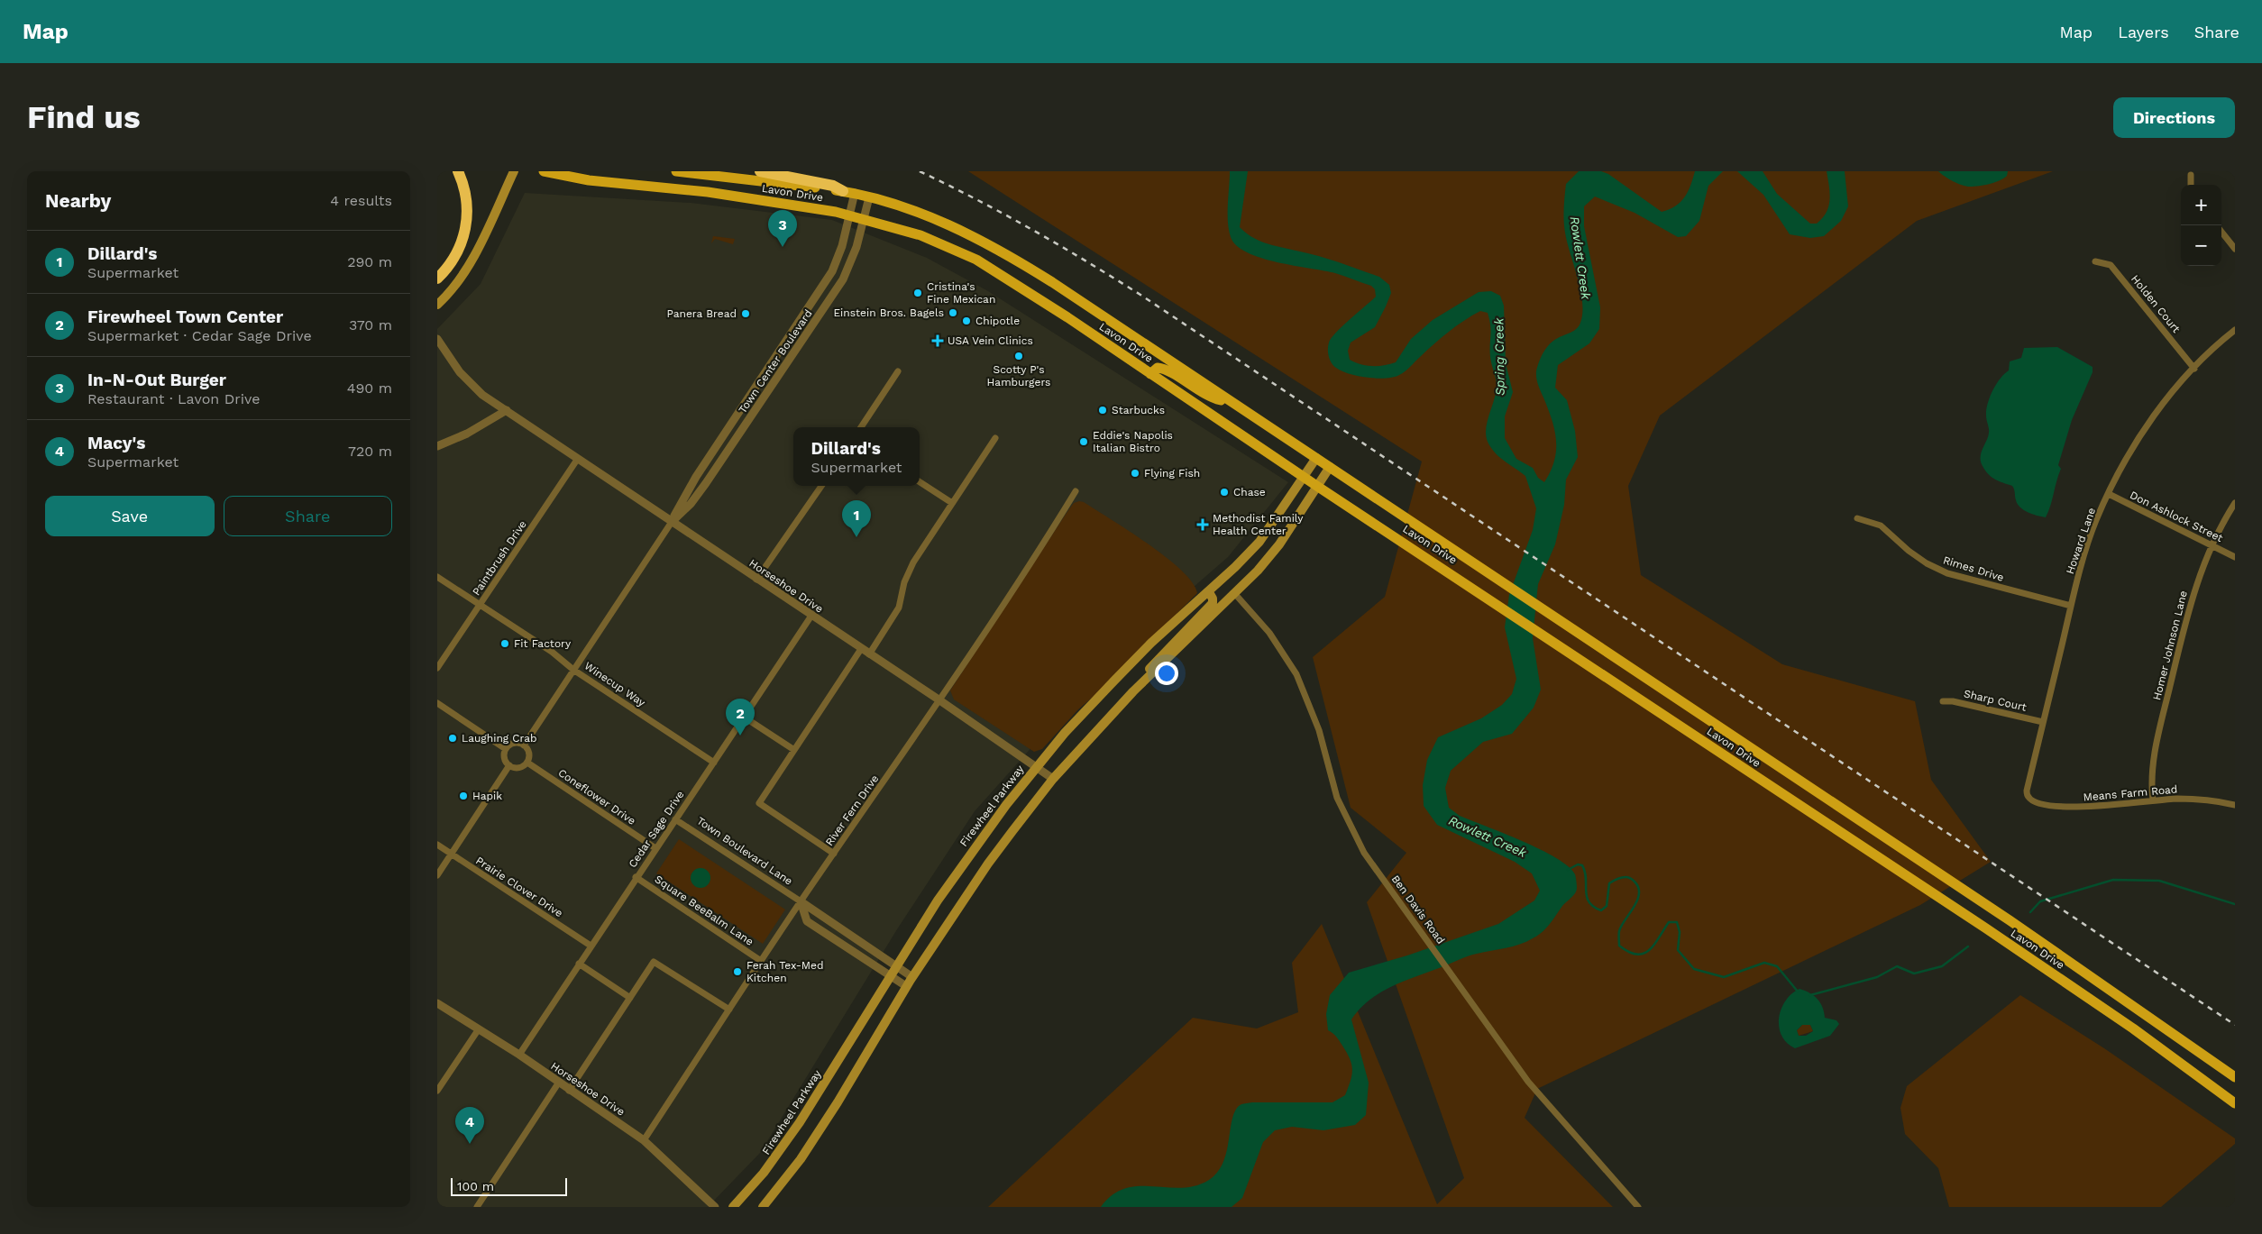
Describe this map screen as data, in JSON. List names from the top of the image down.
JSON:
{
  "streets": {
    "main road": ["Lavon Drive", "Firewheel Parkway"],
    "street": [
      "Holden Court",
      "Town Center Boulevard",
      "Don Ashlock Street",
      "Howard Lane",
      "Paintbrush Drive",
      "Rimes Drive",
      "Horseshoe Drive",
      "Homer Johnson Lane",
      "Winecup Way",
      "Sharp Court",
      "Means Farm Road",
      "Coneflower Drive",
      "River Fern Drive",
      "Cedar Sage Drive",
      "Town Boulevard Lane",
      "Prairie Clover Drive",
      "Ben Davis Road",
      "Square BeeBalm Lane"
    ]
  },
  "crossings": [
    ["Lavon Drive", "Town Center Boulevard"],
    ["Lavon Drive", "Firewheel Parkway"],
    ["Holden Court", "Howard Lane"],
    ["Town Center Boulevard", "Horseshoe Drive"],
    ["Town Center Boulevard", "Winecup Way"],
    ["Town Center Boulevard", "Coneflower Drive"],
    ["Don Ashlock Street", "Howard Lane"],
    ["Don Ashlock Street", "Homer Johnson Lane"],
    ["Howard Lane", "Rimes Drive"],
    ["Howard Lane", "Sharp Court"],
    ["Howard Lane", "Means Farm Road"],
    ["Paintbrush Drive", "Horseshoe Drive"],
    ["Paintbrush Drive", "Winecup Way"],
    ["Horseshoe Drive", "Firewheel Parkway"],
    ["Horseshoe Drive", "River Fern Drive"],
    ["Horseshoe Drive", "Cedar Sage Drive"],
    ["Homer Johnson Lane", "Means Farm Road"],
    ["Winecup Way", "Cedar Sage Drive"],
    ["Coneflower Drive", "Cedar Sage Drive"],
    ["Firewheel Parkway", "Town Boulevard Lane"],
    ["River Fern Drive", "Town Boulevard Lane"],
    ["River Fern Drive", "Square BeeBalm Lane"],
    ["Cedar Sage Drive", "Town Boulevard Lane"],
    ["Cedar Sage Drive", "Prairie Clover Drive"],
    ["Cedar Sage Drive", "Square BeeBalm Lane"]
  ],
  "water": ["Rowlett Creek", "Spring Creek"],
  "places": {
    "other": [
      "Cristina's Fine Mexican",
      "Einstein Bros. Bagels",
      "Panera Bread",
      "Chipotle",
      "Scotty P's Hamburgers",
      "Starbucks",
      "Eddie's Napolis Italian Bistro",
      "Flying Fish",
      "Chase",
      "Fit Factory",
      "Laughing Crab",
      "Hapik",
      "Ferah Tex-Med Kitchen"
    ],
    "health": ["USA Vein Clinics", "Methodist Family Health Center"]
  },
  "scale_bar": "100 m",
  "page": {
    "header": "Map",
    "nav": ["Map", "Layers", "Share"],
    "buttons": [
      "Directions",
      ["Save", "Share"]
    ],
    "title": "Find us",
    "heading": ["Nearby", "4 results"],
    "map_buttons": ["+", "−"],
    "pins": [
      "3",
      "1",
      "2",
      "4"
    ],
    "list": [
      {
        "mark": "1",
        "name": "Dillard's",
        "note": "Supermarket",
        "value": "290 m"
      },
      {
        "mark": "2",
        "name": "Firewheel Town Center",
        "note": "Supermarket · Cedar Sage Drive",
        "value": "370 m"
      },
      {
        "mark": "3",
        "name": "In-N-Out Burger",
        "note": "Restaurant · Lavon Drive",
        "value": "490 m"
      },
      {
        "mark": "4",
        "name": "Macy's",
        "note": "Supermarket",
        "value": "720 m"
      }
    ],
    "popup": ["Dillard's", "Supermarket"],
    "scale": "100 m"
  }
}
